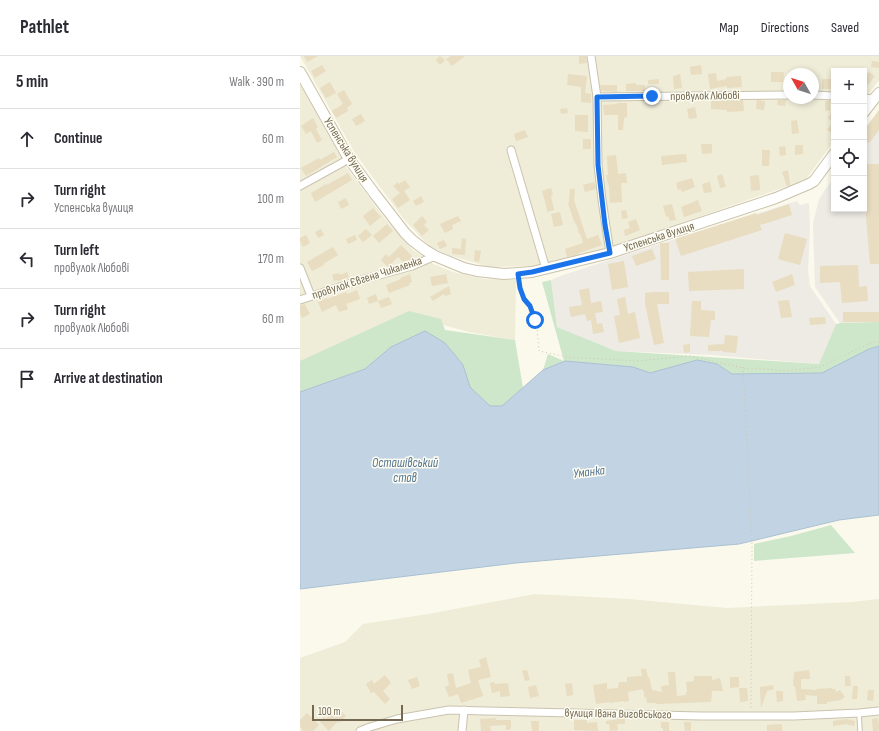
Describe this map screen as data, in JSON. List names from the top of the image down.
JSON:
{
  "streets": {
    "street": [
      "провулок Любові",
      "Успенська вулиця",
      "провулок Євгена Чикаленка",
      "вулиця Івана Виговського"
    ]
  },
  "crossings": [
    ["Успенська вулиця", "провулок Євгена Чикаленка"]
  ],
  "water": ["Осташівський став", "Уманка"],
  "scale_bar": "100 m",
  "north": "top left",
  "page": {
    "header": "Pathlet",
    "nav": ["Map", "Directions", "Saved"],
    "heading": ["5 min", "Walk · 390 m"],
    "map_buttons": ["+", "−"],
    "list": [
      ["Continue", "60 m"],
      ["Turn right", "Успенська вулиця", "100 m"],
      ["Turn left", "провулок Любові", "170 m"],
      ["Turn right", "провулок Любові", "60 m"],
      "Arrive at destination"
    ],
    "scale": "100 m"
  }
}
